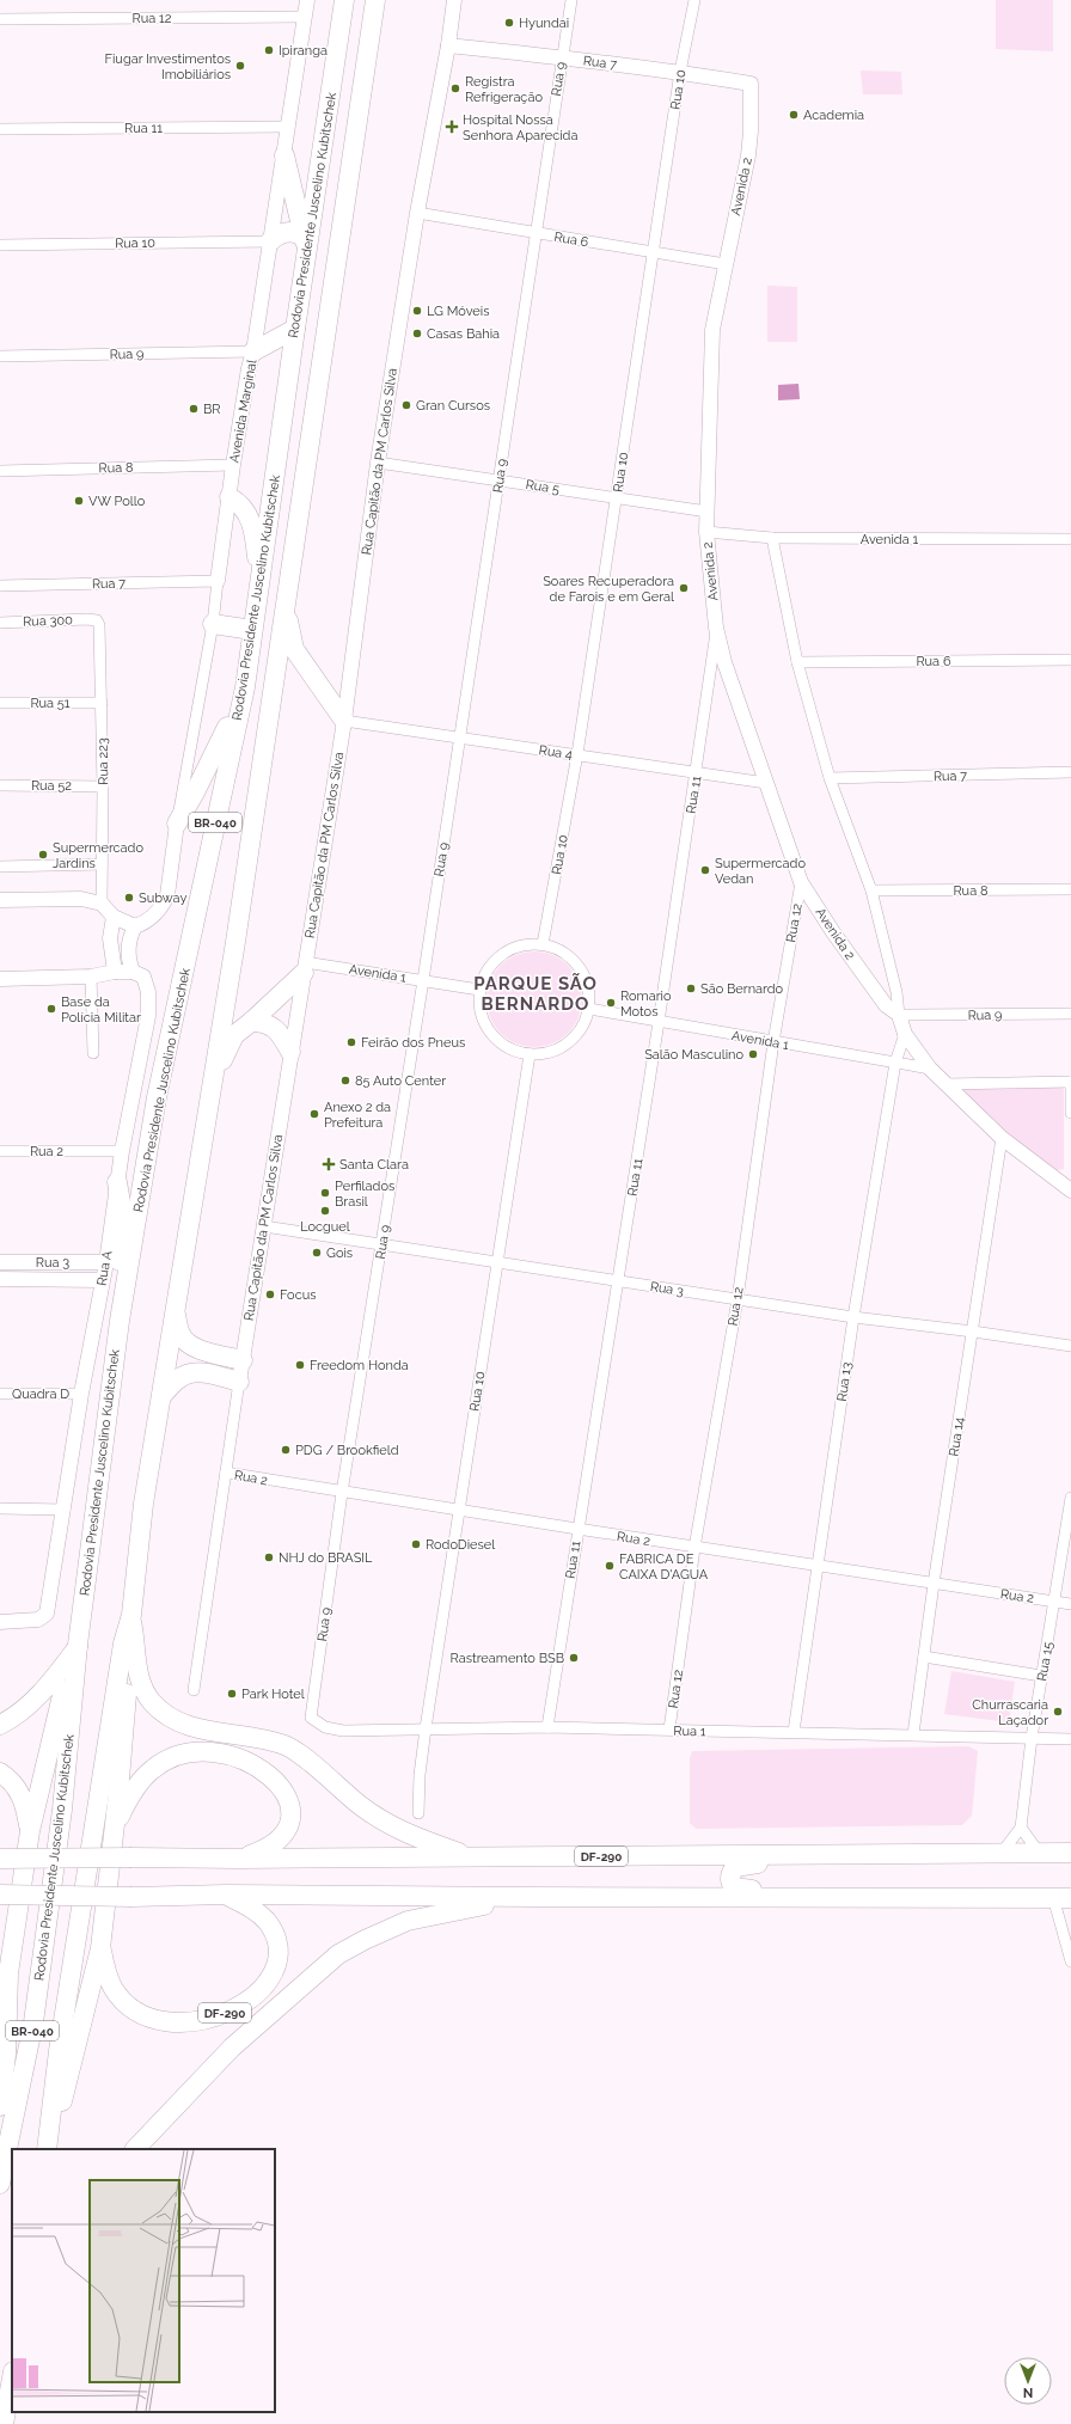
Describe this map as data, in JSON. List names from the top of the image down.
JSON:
{
  "streets": {
    "highway": ["Rodovia Presidente Juscelino Kubitschek", "BR-040", "DF-290"],
    "street": [
      "Rua 12",
      "Rua 7",
      "Rua 9",
      "Rua 10",
      "Rua 11",
      "Avenida 2",
      "Rua 6",
      "Avenida Marginal",
      "Rua Capitão da PM Carlos Silva",
      "Rua 8",
      "Rua 5",
      "Avenida 1",
      "Rua 300",
      "Rua 51",
      "Rua 4",
      "Rua 223",
      "Rua 52",
      "Rua 2",
      "Rua 3",
      "Rua A",
      "Rua 13",
      "Quadra D",
      "Rua 14",
      "Rua 15",
      "Rua 1"
    ]
  },
  "crossings": [
    ["Rua 12", "Avenida 2"],
    ["Rua 12", "Avenida Marginal"],
    ["Rua 12", "Avenida 1"],
    ["Rua 12", "Rua 2"],
    ["Rua 12", "Rua 3"],
    ["Rua 12", "Rua 1"],
    ["Rua 7", "Rua 9"],
    ["Rua 7", "Rua 10"],
    ["Rua 7", "Avenida 2"],
    ["Rua 7", "Avenida Marginal"],
    ["Rua 7", "Rua Capitão da PM Carlos Silva"],
    ["Rua 9", "Avenida 2"],
    ["Rua 9", "Rua 6"],
    ["Rua 9", "Avenida Marginal"],
    ["Rua 9", "Rua 5"],
    ["Rua 9", "Avenida 1"],
    ["Rua 9", "Rua 4"],
    ["Rua 9", "Rua 2"],
    ["Rua 9", "Rua 3"],
    ["Rua 9", "Rua 1"],
    ["Rua 10", "Rua 6"],
    ["Rua 10", "Avenida Marginal"],
    ["Rua 10", "Rua 5"],
    ["Rua 10", "Avenida 1"],
    ["Rua 10", "Rua 4"],
    ["Rua 10", "Rua 2"],
    ["Rua 10", "Rua 3"],
    ["Rua 10", "Rua 1"],
    ["Rua 11", "Avenida 2"],
    ["Rua 11", "Avenida Marginal"],
    ["Rua 11", "Avenida 1"],
    ["Rua 11", "Rua 4"],
    ["Rua 11", "Rua 2"],
    ["Rua 11", "Rua 3"],
    ["Rua 11", "Rua 1"],
    ["Avenida 2", "Rua 6"],
    ["Avenida 2", "Rua 5"],
    ["Avenida 2", "Avenida 1"],
    ["Avenida 2", "Rua 4"],
    ["Rua 6", "Rua Capitão da PM Carlos Silva"],
    ["Avenida Marginal", "Rua 8"],
    ["Rua Capitão da PM Carlos Silva", "Rua 5"],
    ["Rua Capitão da PM Carlos Silva", "Avenida 1"],
    ["Rua Capitão da PM Carlos Silva", "Rua 4"],
    ["Rua Capitão da PM Carlos Silva", "Rua 2"],
    ["Rua Capitão da PM Carlos Silva", "Rua 3"],
    ["Avenida 1", "Rua 13"],
    ["Rua 300", "Rua 223"],
    ["Rua 51", "Rua 223"],
    ["Rua 223", "Rua 52"],
    ["BR-040", "DF-290"],
    ["Rua 2", "Rua A"],
    ["Rua 2", "Rua 13"],
    ["Rua 2", "Rua 14"],
    ["Rua 2", "Rua 15"],
    ["Rua 3", "Rua A"],
    ["Rua 3", "Rua 13"],
    ["Rua 3", "Rua 14"],
    ["Rua A", "Quadra D"],
    ["Rua 13", "Rua 1"],
    ["Rua 14", "Rua 1"],
    ["Rua 15", "Rua 1"]
  ],
  "districts": ["PARQUE SÃO BERNARDO"],
  "places": {
    "other": [
      "Hyundai",
      "Ipiranga",
      "Fiugar Investimentos Imobiliários",
      "Registra Refrigeração",
      "Academia",
      "LG Móveis",
      "Casas Bahia",
      "Gran Cursos",
      "BR",
      "VW Pollo",
      "Soares Recuperadora de Farois e em Geral",
      "Supermercado Jardins",
      "Supermercado Vedan",
      "Subway",
      "São Bernardo",
      "Romario Motos",
      "Base da Polícia Militar",
      "Feirão dos Pneus",
      "Salão Masculino",
      "85 Auto Center",
      "Anexo 2 da Prefeitura",
      "Perfilados Brasil",
      "Locguel",
      "Gois",
      "Focus",
      "Freedom Honda",
      "PDG / Brookfield",
      "RodoDiesel",
      "NHJ do BRASIL",
      "FABRICA DE CAIXA D'AGUA",
      "Rastreamento BSB",
      "Park Hotel",
      "Churrascaria Laçador"
    ],
    "health": ["Hospital Nossa Senhora Aparecida", "Santa Clara"]
  },
  "north": "bottom"
}
